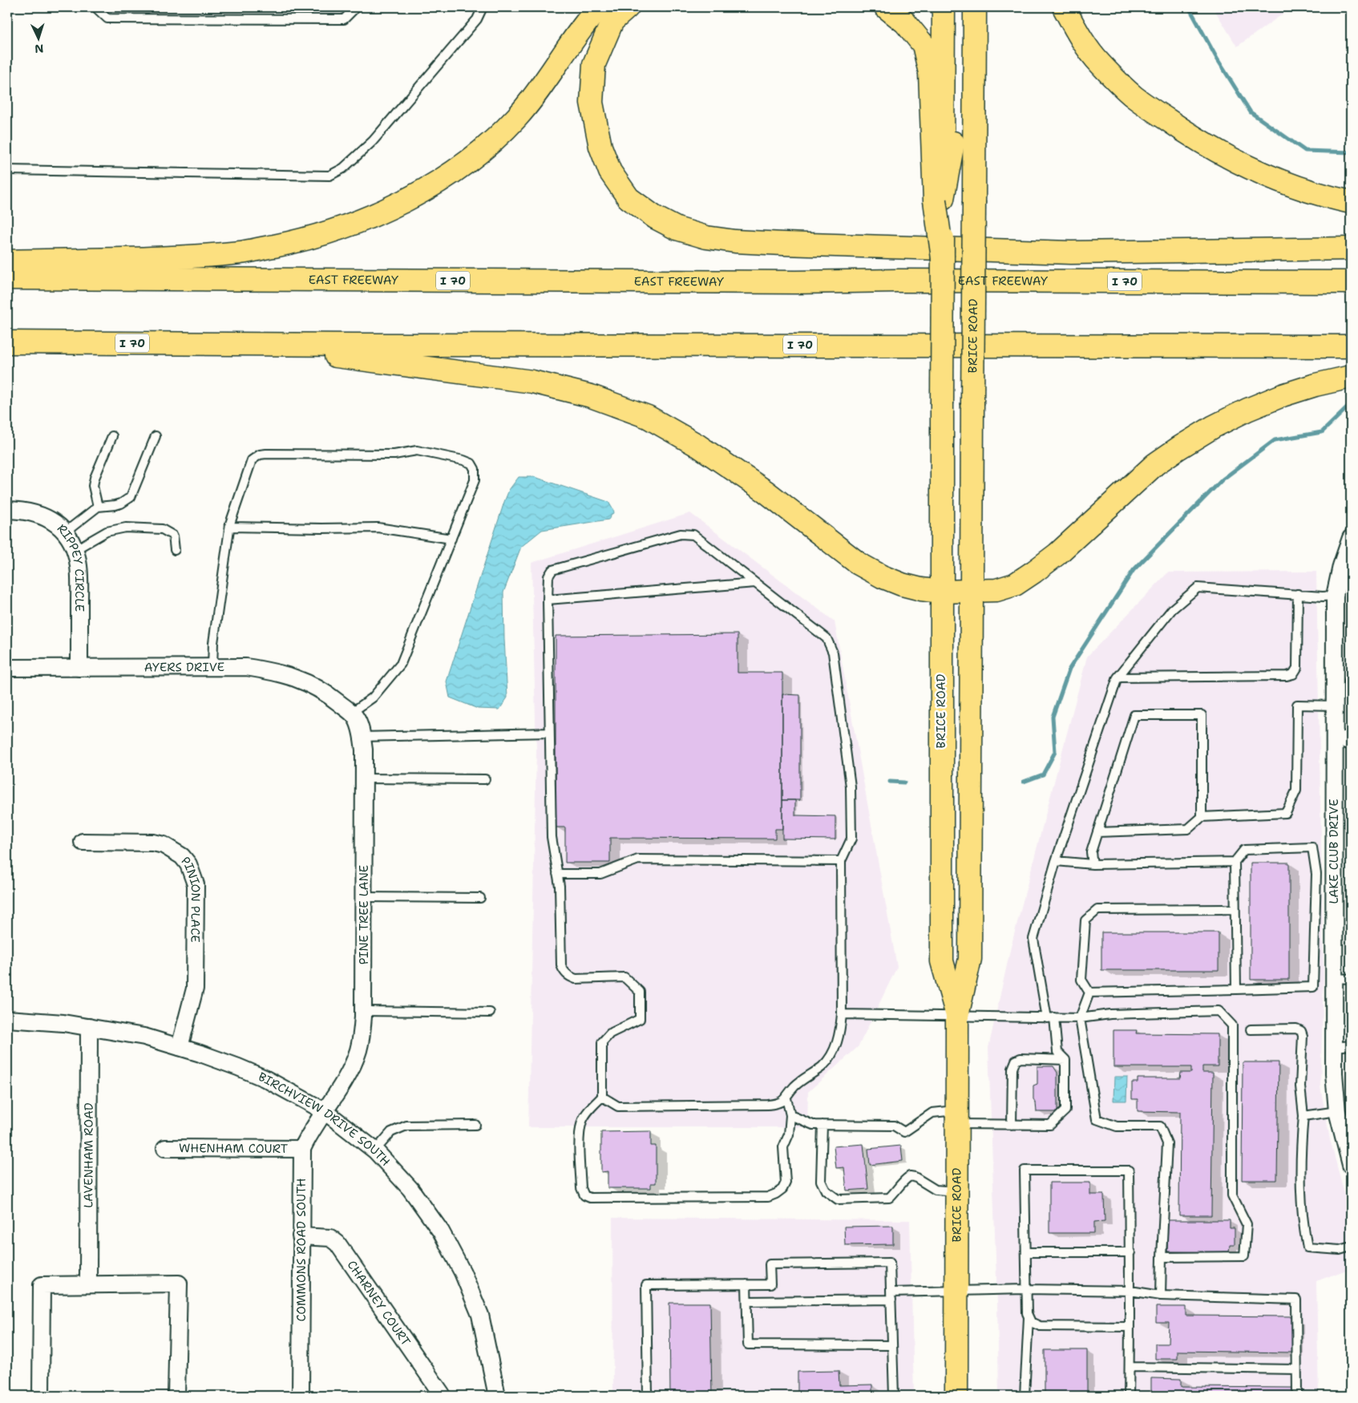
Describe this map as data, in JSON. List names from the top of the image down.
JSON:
{
  "streets": {
    "main road": ["EAST FREEWAY", "I 70", "BRICE ROAD"],
    "street": [
      "RIPPEY CIRCLE",
      "AYERS DRIVE",
      "LAKE CLUB DRIVE",
      "PINION PLACE",
      "PINE TREE LANE",
      "BIRCHVIEW DRIVE SOUTH",
      "WHENHAM COURT",
      "LAVENHAM ROAD",
      "COMMONS ROAD SOUTH",
      "CHARNEY COURT"
    ]
  },
  "crossings": [
    ["RIPPEY CIRCLE", "AYERS DRIVE"],
    ["AYERS DRIVE", "PINE TREE LANE"],
    ["PINION PLACE", "BIRCHVIEW DRIVE SOUTH"],
    ["PINE TREE LANE", "BIRCHVIEW DRIVE SOUTH"],
    ["PINE TREE LANE", "COMMONS ROAD SOUTH"],
    ["BIRCHVIEW DRIVE SOUTH", "LAVENHAM ROAD"],
    ["BIRCHVIEW DRIVE SOUTH", "COMMONS ROAD SOUTH"],
    ["WHENHAM COURT", "COMMONS ROAD SOUTH"],
    ["COMMONS ROAD SOUTH", "CHARNEY COURT"]
  ],
  "north": "bottom"
}
